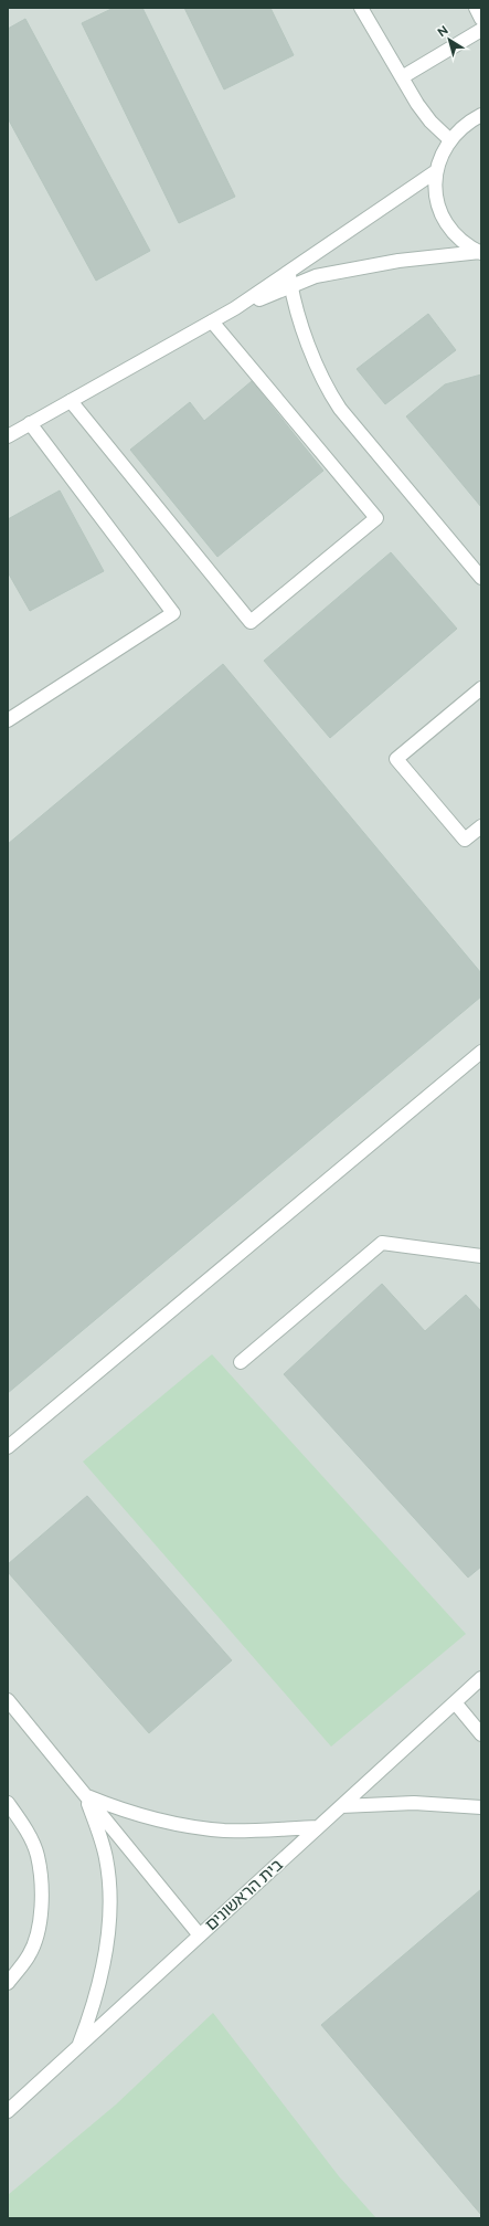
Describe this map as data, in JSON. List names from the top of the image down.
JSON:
{
  "streets": {
    "street": ["בית הראשונים"]
  },
  "north": "top left"
}
